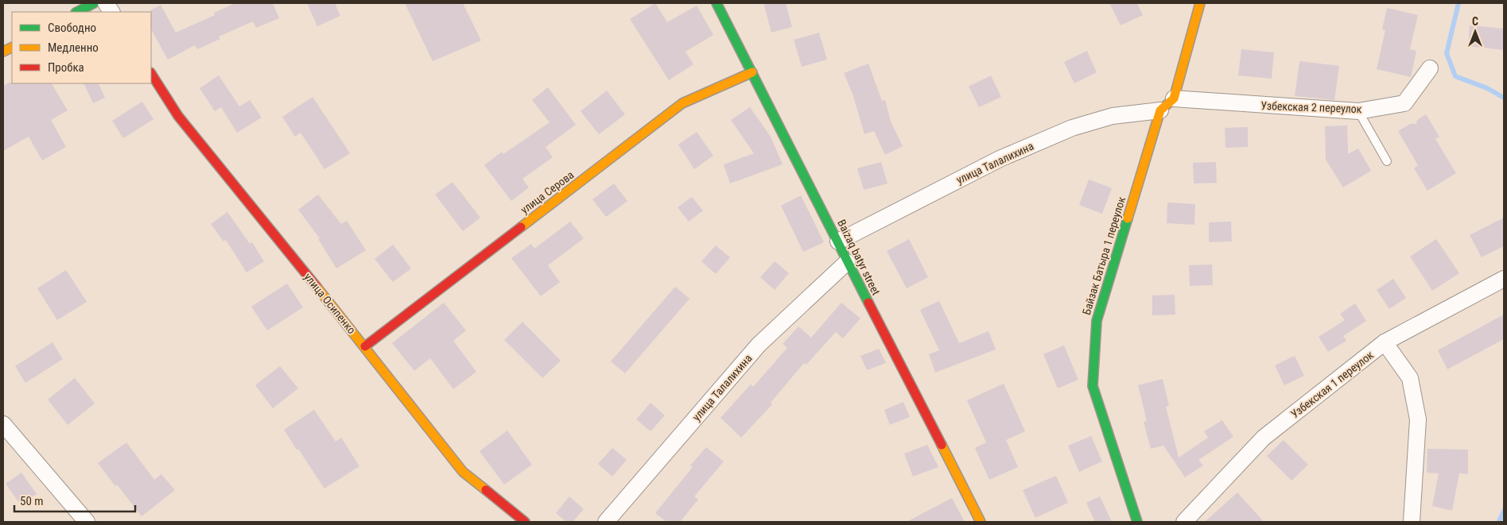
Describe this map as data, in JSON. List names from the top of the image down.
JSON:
{
  "streets": {
    "street": [
      "Узбекская 2 переулок",
      "улица Талалихина",
      "улица Серова",
      "Байзак Батыра 1 переулок",
      "Baizaq batyr street",
      "улица Осипенко",
      "Узбекская 1 переулок"
    ]
  },
  "crossings": [
    ["улица Талалихина", "Байзак Батыра 1 переулок"],
    ["улица Талалихина", "Baizaq batyr street"],
    ["улица Серова", "Baizaq batyr street"],
    ["улица Серова", "улица Осипенко"]
  ],
  "legend": ["Свободно", "Медленно", "Пробка"],
  "scale_bar": "50 m",
  "north": "top"
}
